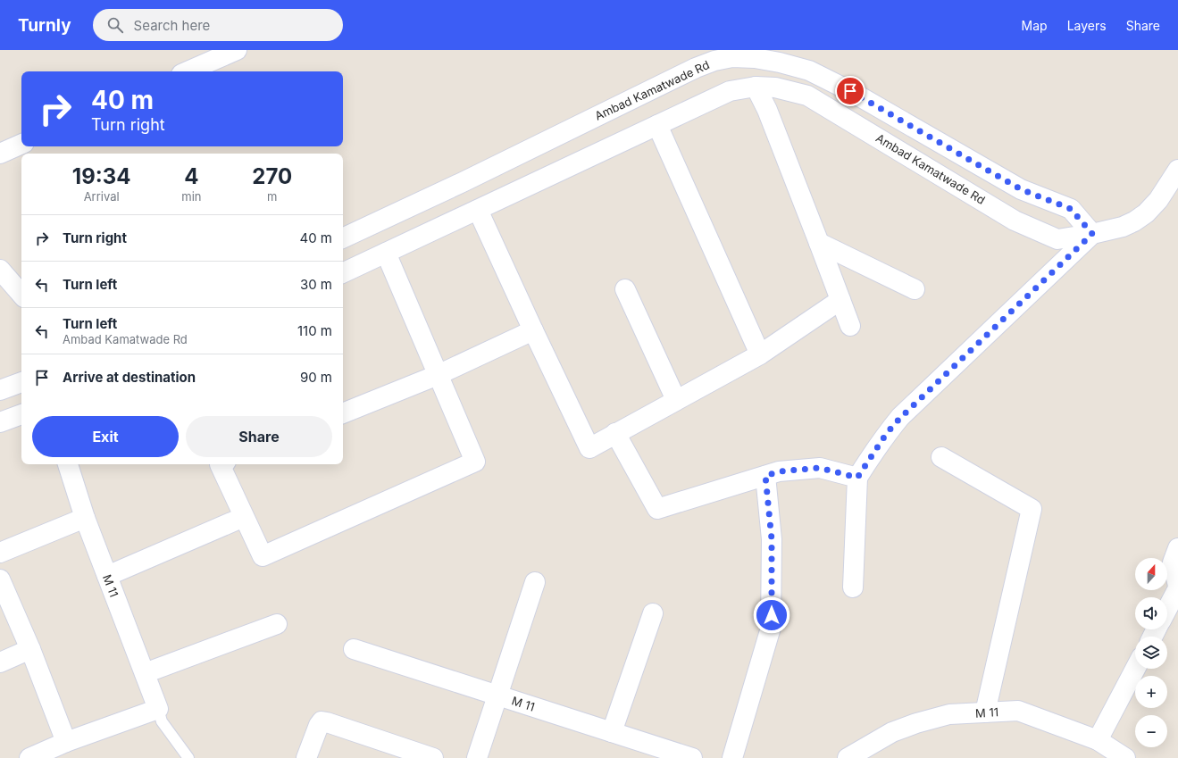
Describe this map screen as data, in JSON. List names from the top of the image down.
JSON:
{
  "streets": {
    "street": ["Ambad Kamatwade Rd", "M 11"]
  },
  "north": "top",
  "page": {
    "header": "Turnly",
    "search": "Search here",
    "nav": ["Map", "Layers", "Share"],
    "turn": ["40 m", "Turn right"],
    "eta": [
      "19:34",
      "Arrival",
      "4",
      "min",
      "270",
      "m"
    ],
    "list": [
      {
        "name": "Turn right",
        "value": "40 m"
      },
      {
        "name": "Turn left",
        "value": "30 m"
      },
      {
        "name": "Turn left",
        "note": "Ambad Kamatwade Rd",
        "value": "110 m"
      },
      {
        "name": "Arrive at destination",
        "value": "90 m"
      }
    ],
    "buttons": ["Exit", "Share"],
    "map_buttons": ["+", "−"]
  }
}
